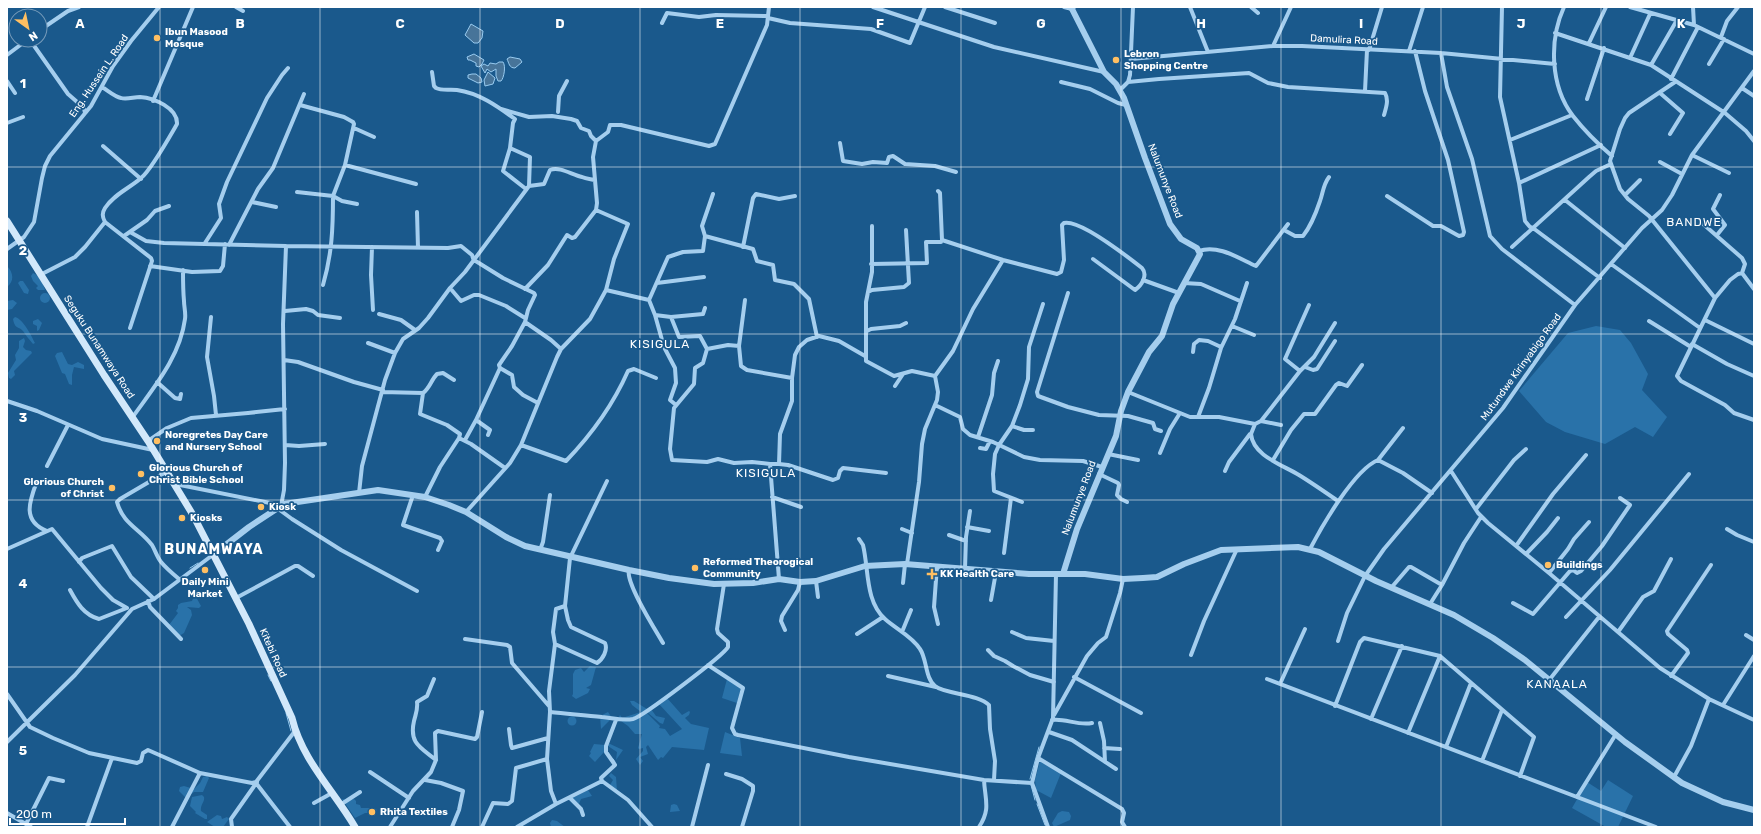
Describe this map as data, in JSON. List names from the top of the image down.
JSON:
{
  "streets": {
    "main road": ["Seguku Bunamwaya Road", "Kitebi Road"],
    "street": [
      "Damulira Road",
      "Eng. Hussein L. Road",
      "Nalumunye Road",
      "Mutundwe Kirinyabigo Road"
    ]
  },
  "crossings": [
    ["Eng. Hussein L. Road", "Seguku Bunamwaya Road"],
    ["Seguku Bunamwaya Road", "Kitebi Road"]
  ],
  "districts": [
    "BANDWE",
    "KISIGULA",
    "KISIGULA",
    "BUNAMWAYA",
    "KANAALA"
  ],
  "places": {
    "other": [
      "Ibun Masood Mosque",
      "Lebron Shopping Centre",
      "Noregretes Day Care and Nursery School",
      "Glorious Church of Christ Bible School",
      "Glorious Church of Christ",
      "Kiosk",
      "Kiosks",
      "Buildings",
      "Reformed Theorogical Community",
      "Daily Mini Market",
      "Rhita Textiles"
    ],
    "health": ["KK Health Care"]
  },
  "scale_bar": "200 m",
  "north": "bottom right",
  "grid": {
    "columns": [
      "A",
      "B",
      "C",
      "D",
      "E",
      "F",
      "G",
      "H",
      "I",
      "J",
      "K"
    ],
    "rows": [
      "1",
      "2",
      "3",
      "4",
      "5"
    ]
  }
}
